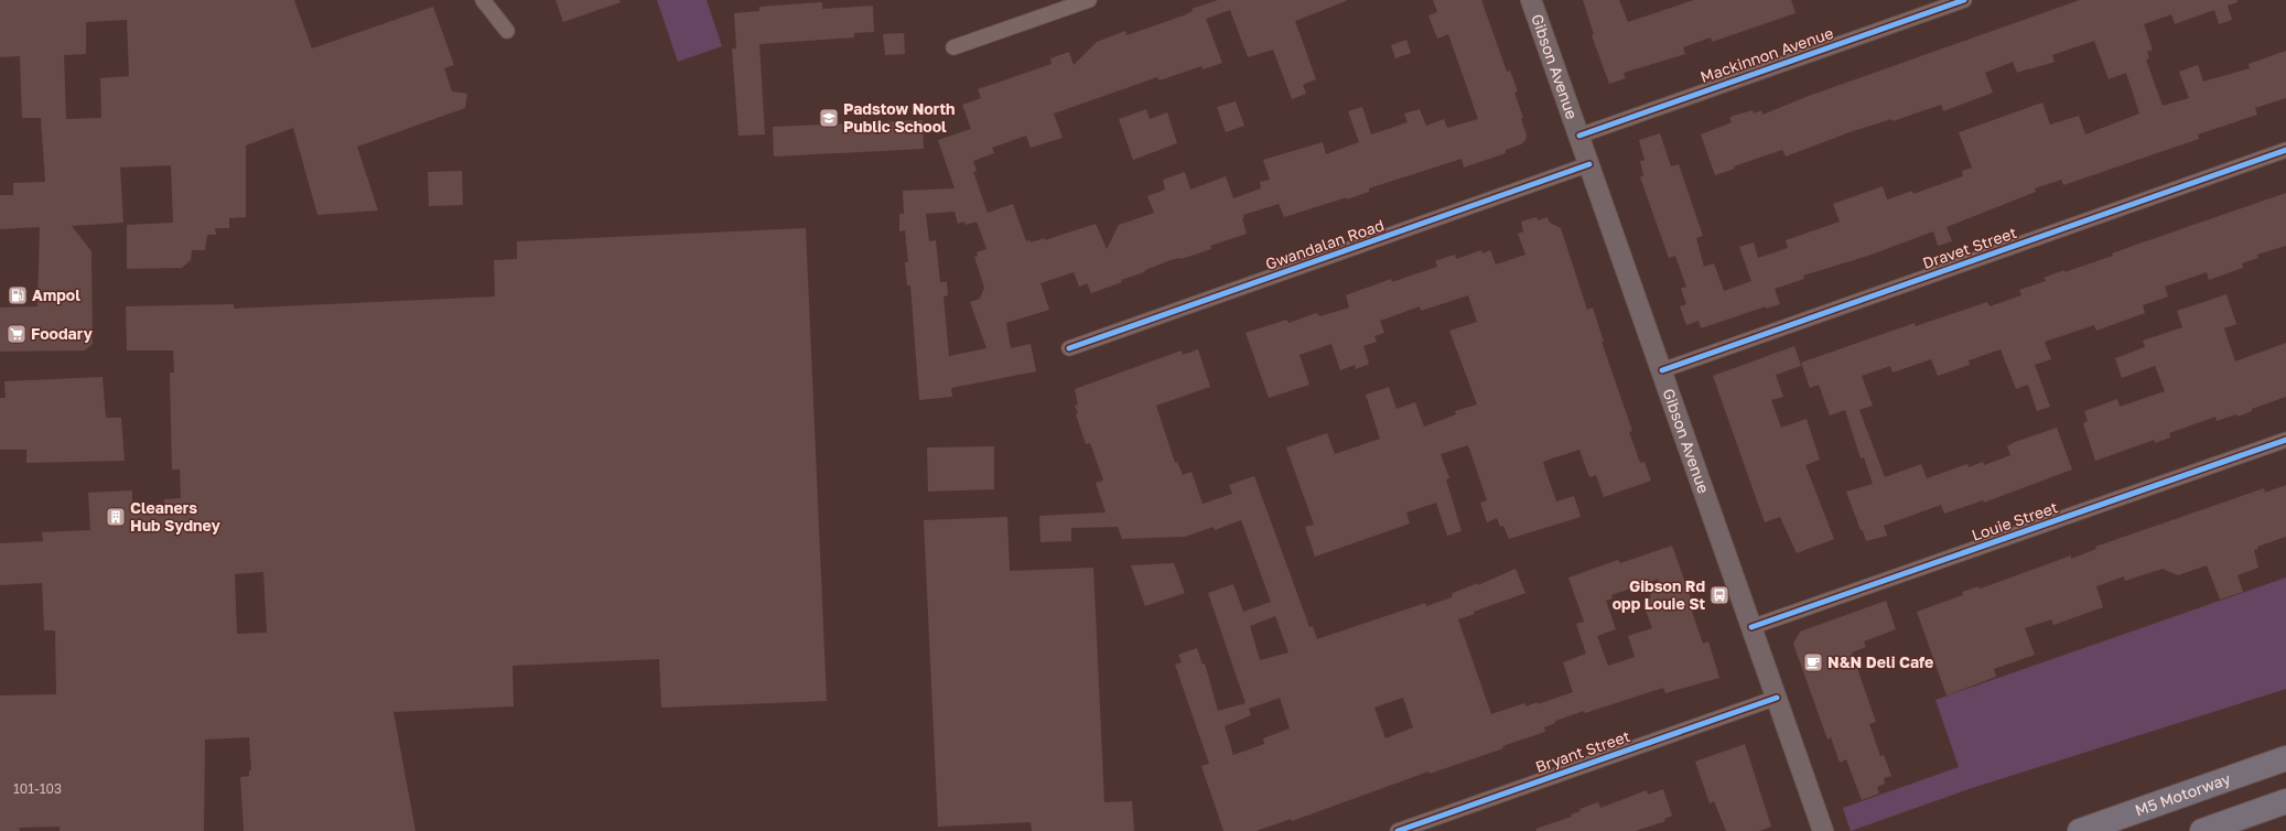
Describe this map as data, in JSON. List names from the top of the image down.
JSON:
{
  "streets": {
    "highway": ["M5 Motorway"],
    "main road": ["Gibson Avenue"],
    "street": [
      "Mackinnon Avenue",
      "Gwandalan Road",
      "Dravet Street",
      "Louie Street",
      "Bryant Street"
    ]
  },
  "crossings": [
    ["Mackinnon Avenue", "Gibson Avenue"],
    ["Gibson Avenue", "Gwandalan Road"],
    ["Gibson Avenue", "Dravet Street"],
    ["Gibson Avenue", "Louie Street"],
    ["Gibson Avenue", "Bryant Street"]
  ],
  "places": {
    "school or university": ["Padstow North Public School"],
    "fuel station": ["Ampol"],
    "supermarket": ["Foodary"],
    "building": ["Cleaners Hub Sydney"],
    "bus stop": ["Gibson Rd opp Louie St"],
    "cafe": ["N&N Deli Cafe"]
  },
  "house_numbers": ["101-103"]
}
